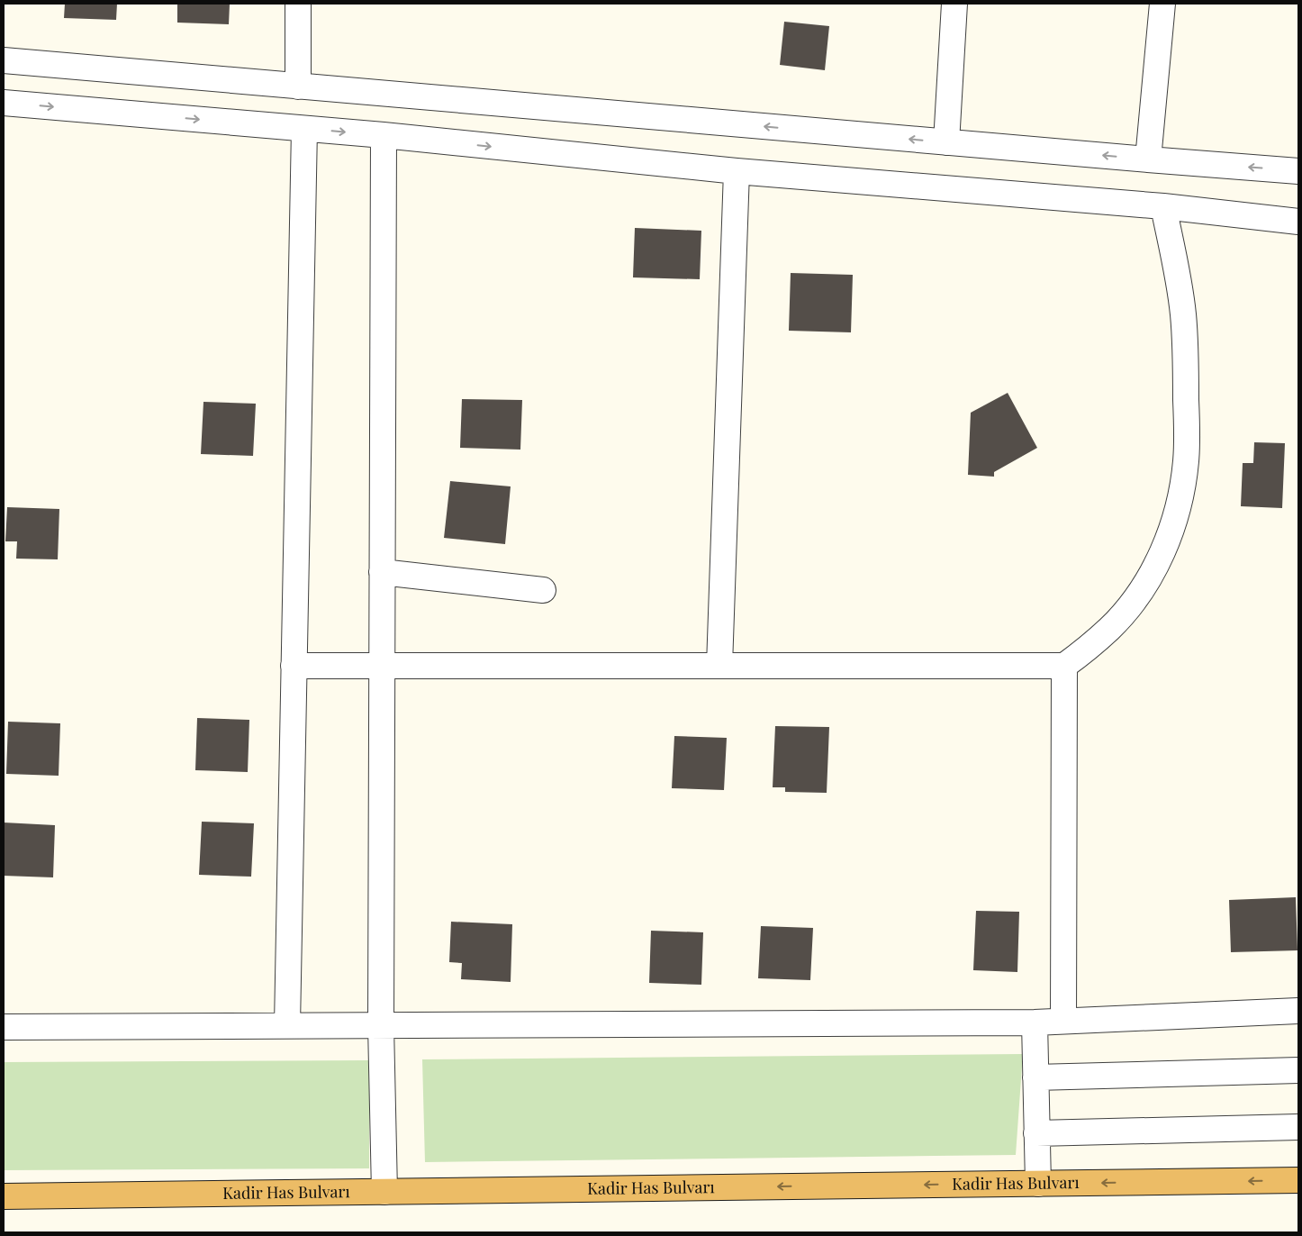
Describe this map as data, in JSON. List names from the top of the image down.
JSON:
{
  "streets": {
    "highway": ["Kadir Has Bulvarı"]
  },
  "one_way": ["Kadir Has Bulvarı"]
}
